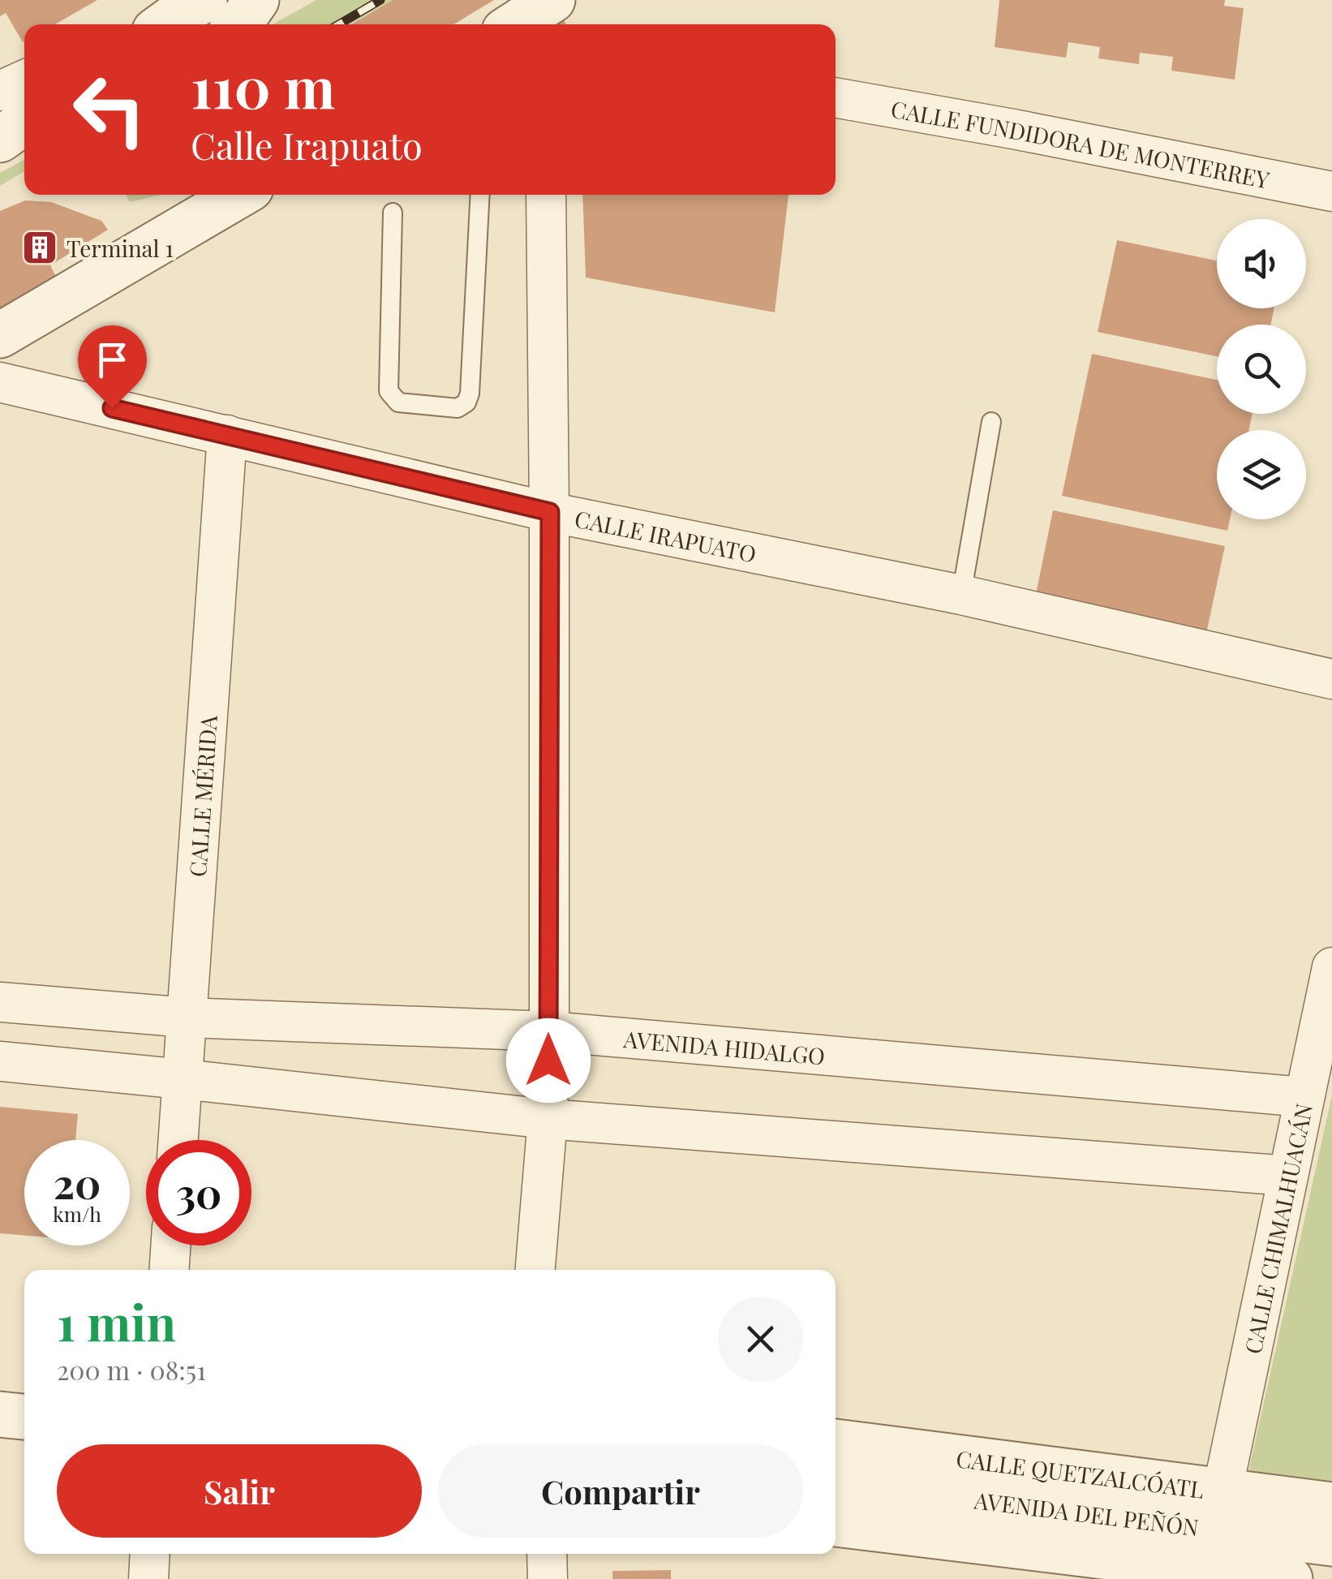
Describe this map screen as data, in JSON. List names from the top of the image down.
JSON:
{
  "streets": {
    "street": [
      "CALLE FUNDIDORA DE MONTERREY",
      "CALLE IRAPUATO",
      "CALLE MÉRIDA",
      "AVENIDA HIDALGO",
      "CALLE CHIMALHUACÁN",
      "CALLE QUETZALCÓATL",
      "AVENIDA DEL PEÑÓN"
    ]
  },
  "crossings": [
    ["CALLE IRAPUATO", "CALLE MÉRIDA"],
    ["CALLE MÉRIDA", "AVENIDA HIDALGO"],
    ["AVENIDA HIDALGO", "CALLE CHIMALHUACÁN"],
    ["CALLE CHIMALHUACÁN", "CALLE QUETZALCÓATL"]
  ],
  "places": {
    "building": ["Terminal 1"]
  },
  "page": {
    "turn": ["110 m", "Calle Irapuato"],
    "speed": "20 km/h",
    "limit": "30",
    "heading": ["1 min", "200 m · 08:51"],
    "buttons": ["Salir", "Compartir"]
  }
}
